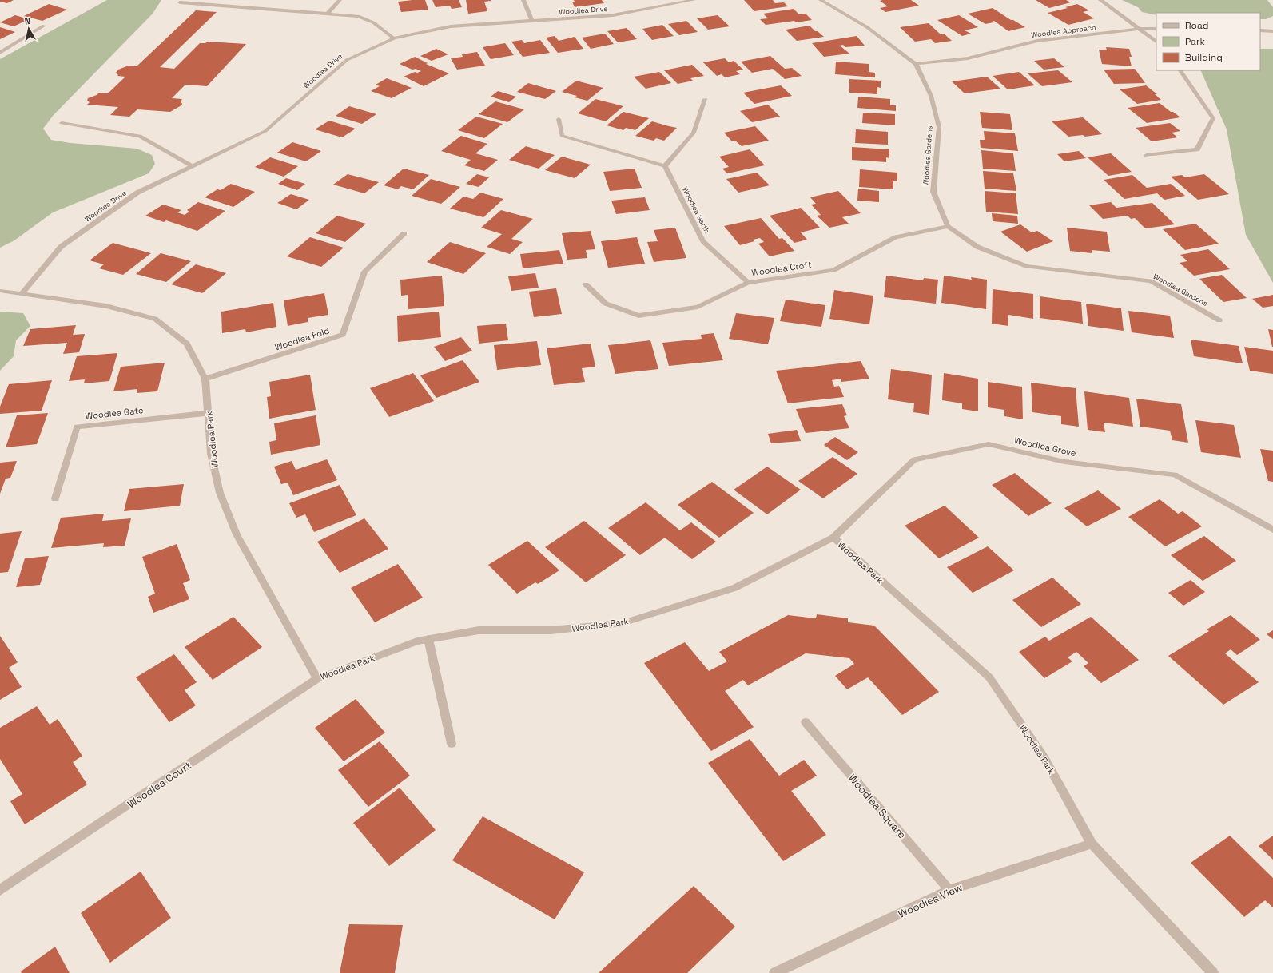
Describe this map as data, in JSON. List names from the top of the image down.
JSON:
{
  "streets": {
    "street": [
      "Woodlea Drive",
      "Woodlea Approach",
      "Woodlea Gardens",
      "Woodlea Garth",
      "Woodlea Croft",
      "Woodlea Fold",
      "Woodlea Gate",
      "Woodlea Park",
      "Woodlea Grove",
      "Woodlea Court",
      "Woodlea Square",
      "Woodlea View"
    ]
  },
  "crossings": [
    ["Woodlea Drive", "Woodlea Park"],
    ["Woodlea Approach", "Woodlea Gardens"],
    ["Woodlea Gardens", "Woodlea Croft"],
    ["Woodlea Garth", "Woodlea Croft"],
    ["Woodlea Fold", "Woodlea Park"],
    ["Woodlea Gate", "Woodlea Park"],
    ["Woodlea Park", "Woodlea Grove"],
    ["Woodlea Park", "Woodlea Court"],
    ["Woodlea Park", "Woodlea View"],
    ["Woodlea Square", "Woodlea View"]
  ],
  "legend": ["Road", "Park", "Building"],
  "north": "top"
}
